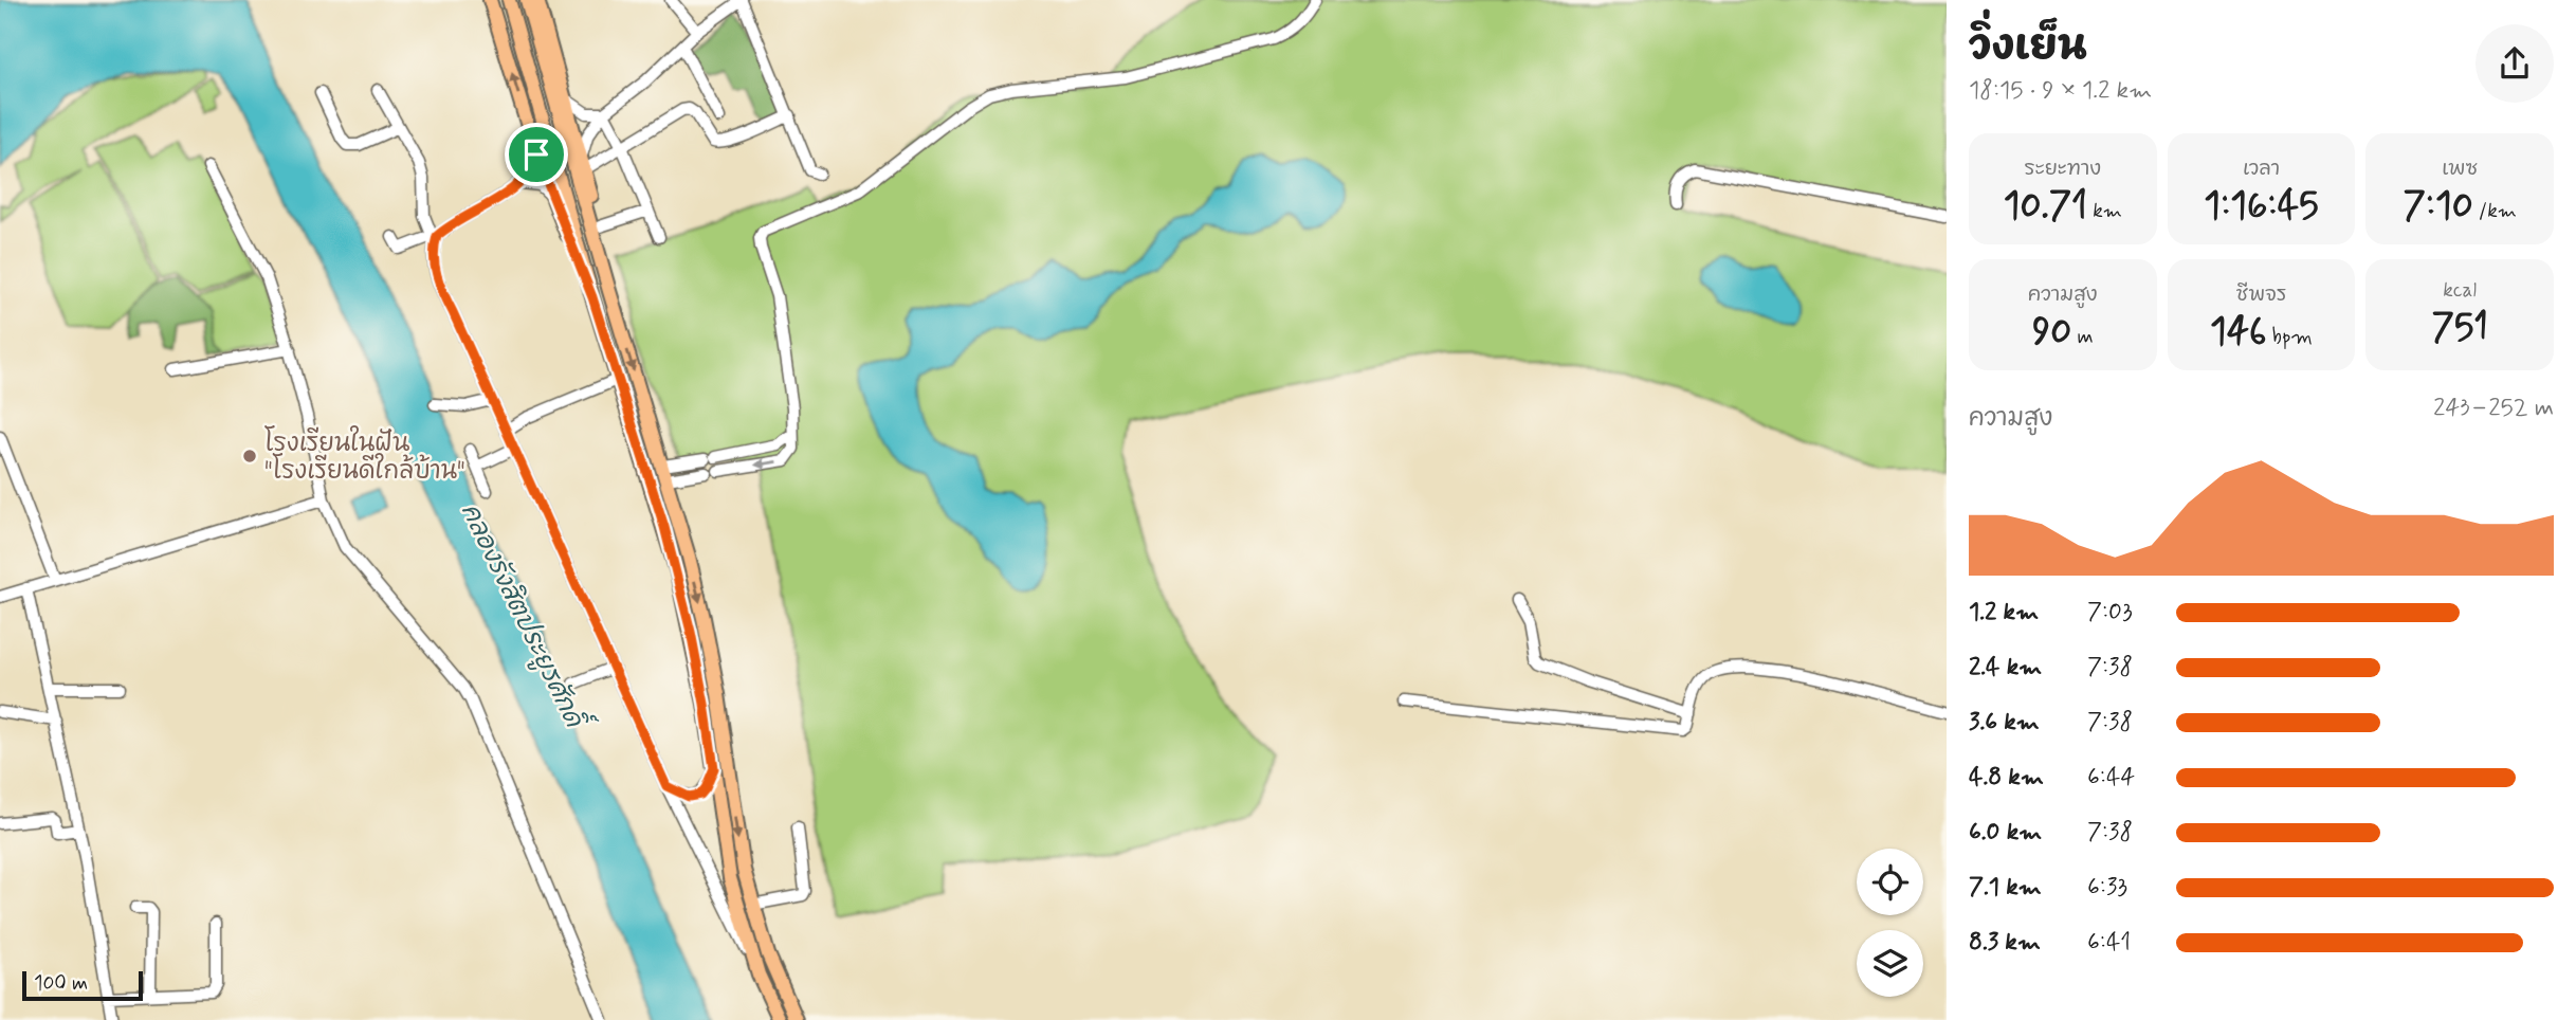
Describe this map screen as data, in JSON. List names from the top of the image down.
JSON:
{
  "water": ["คลองรังสิตประยูรศักดิ์"],
  "places": ["โรงเรียนในฝัน \"โรงเรียนดีใกล้บ้าน\""],
  "scale_bar": "100 m",
  "page": {
    "heading": ["วิ่งเย็น", "18:15 · 9 × 1.2 km"],
    "stats": [
      ["ระยะทาง", "10.71 km"],
      ["เวลา", "1:16:45"],
      ["เพซ", "7:10 /km"],
      ["ความสูง", "90 m"],
      ["ชีพจร", "146 bpm"],
      ["kcal", "751"]
    ],
    "chart": ["ความสูง", "243–252 m"],
    "list": [
      {
        "name": "1.2 km",
        "note": "7:03"
      },
      {
        "name": "2.4 km",
        "note": "7:38"
      },
      {
        "name": "3.6 km",
        "note": "7:38"
      },
      {
        "name": "4.8 km",
        "note": "6:44"
      },
      {
        "name": "6.0 km",
        "note": "7:38"
      },
      {
        "name": "7.1 km",
        "note": "6:33"
      },
      {
        "name": "8.3 km",
        "note": "6:41"
      }
    ],
    "scale": "100 m"
  }
}
